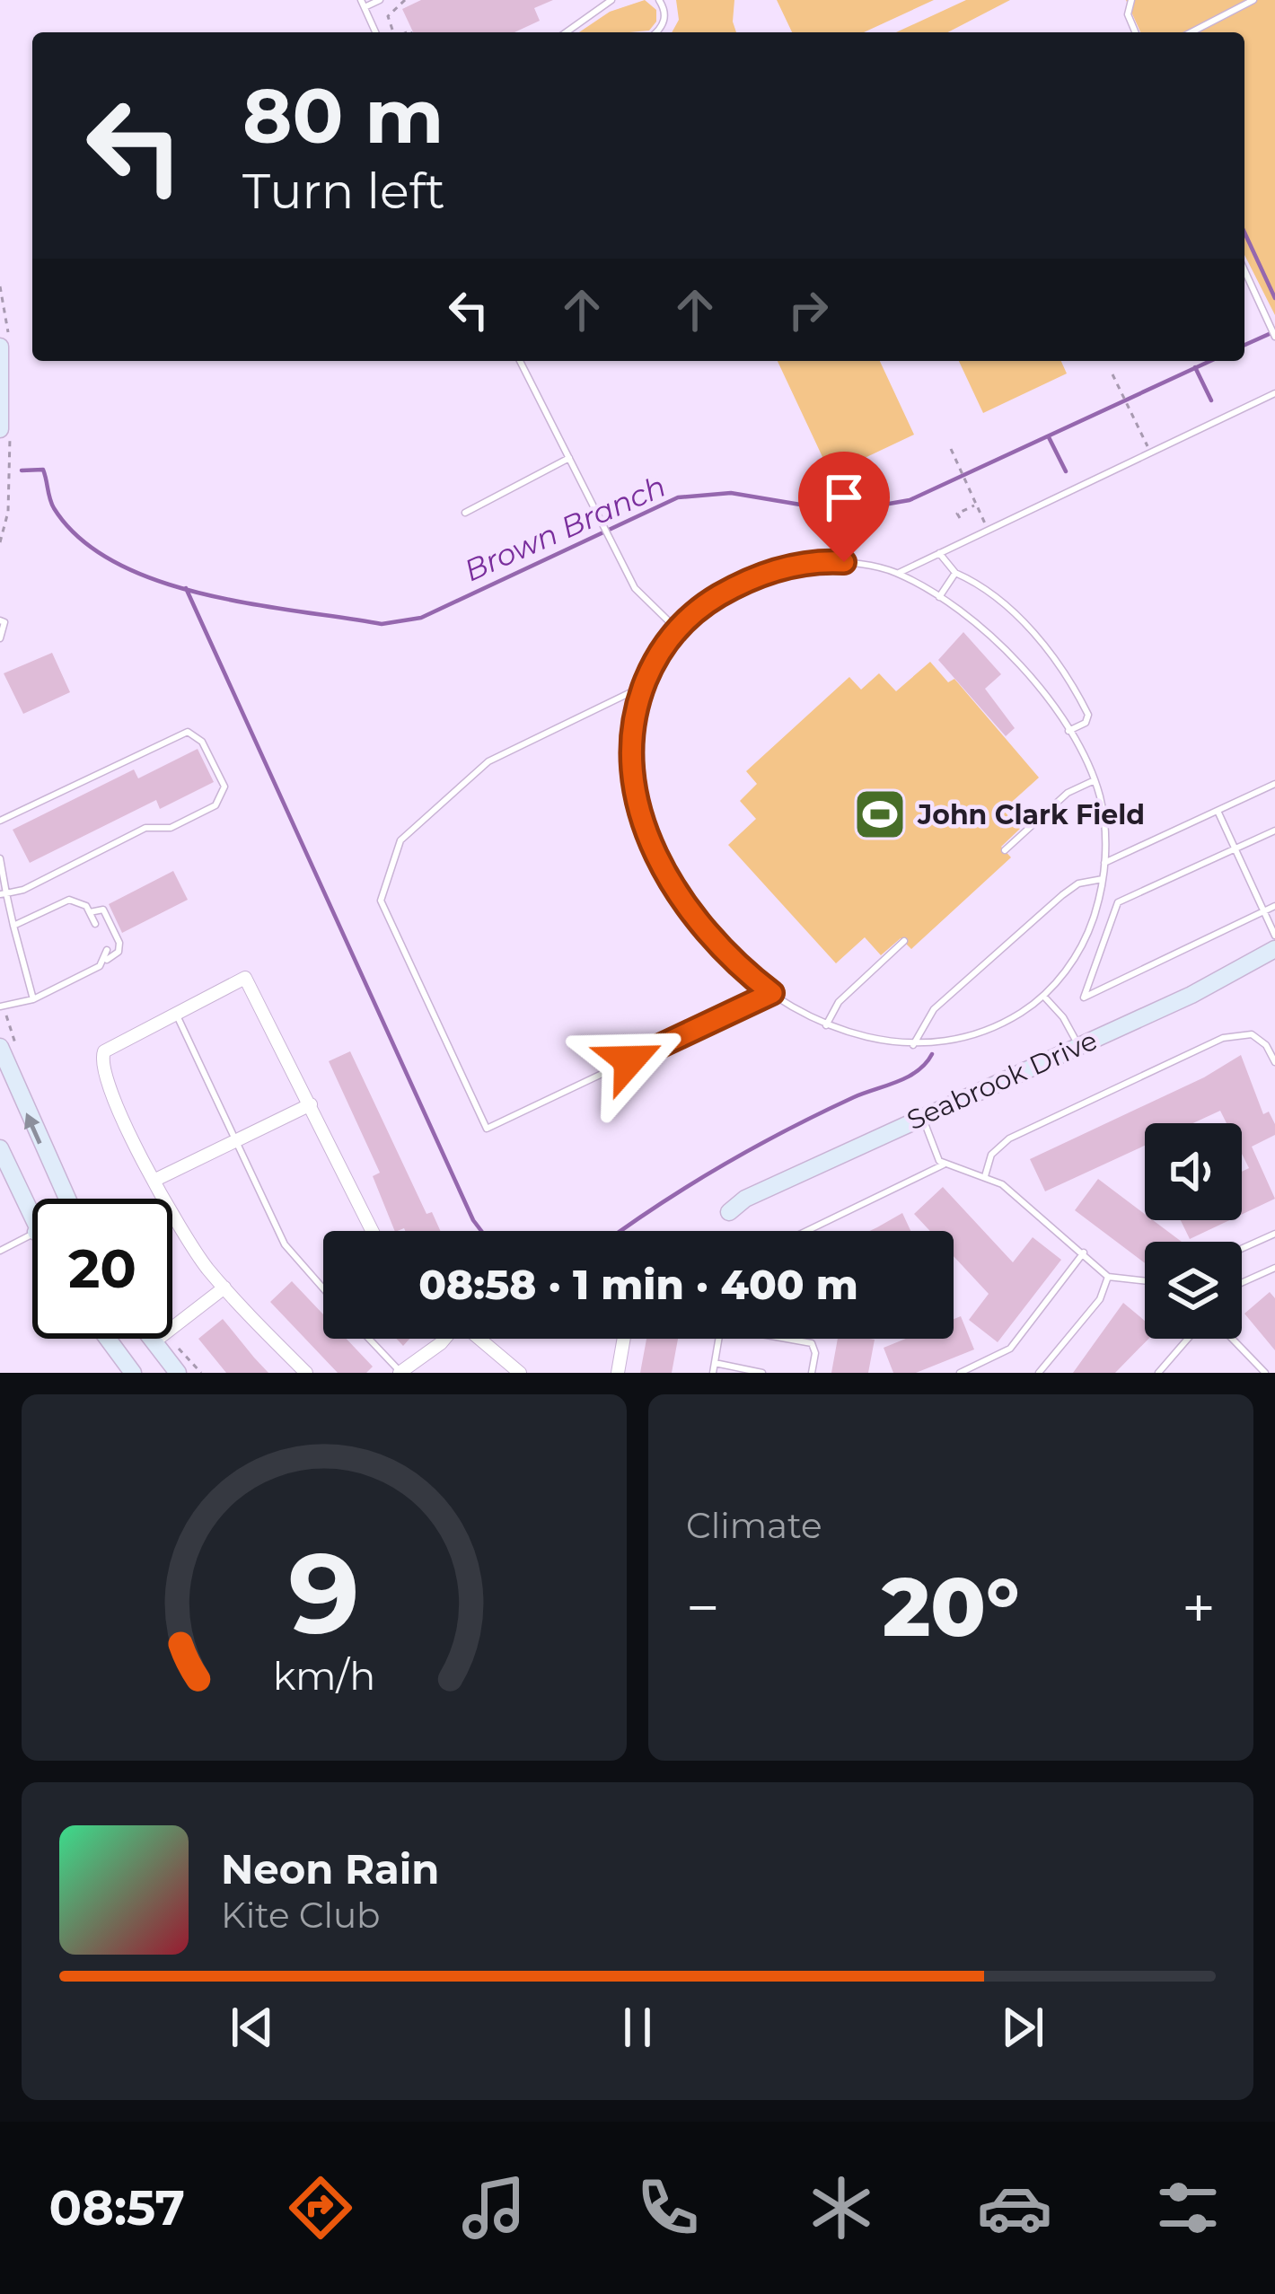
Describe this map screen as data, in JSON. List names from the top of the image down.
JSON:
{
  "streets": {
    "street": ["Seabrook Drive"]
  },
  "water": ["Brown Branch"],
  "places": {
    "sports": ["John Clark Field"]
  },
  "page": {
    "turn": ["80 m", "Turn left"],
    "limit": "20",
    "trip": "08:58 · 1 min · 400 m",
    "tile": "Climate",
    "heat": ["−", "20°", "+"],
    "song": ["Neon Rain", "Kite Club"],
    "tabs": "08:57",
    "gauge": ["9", "km/h"]
  }
}
